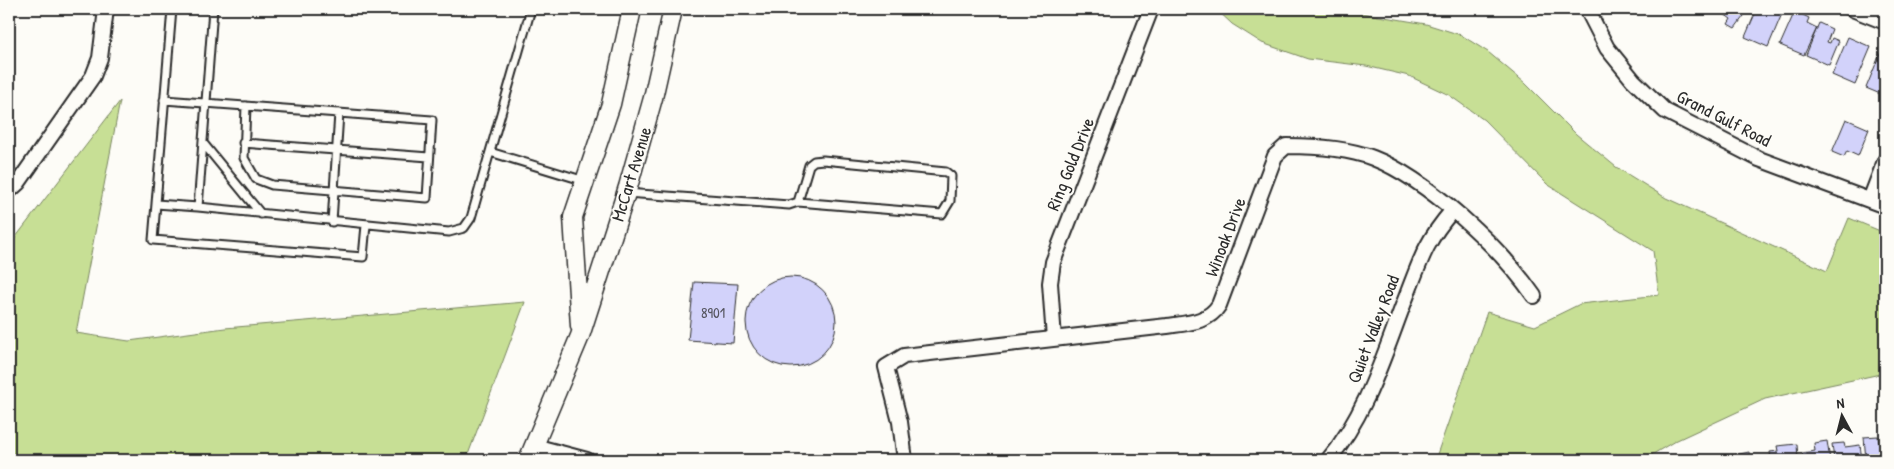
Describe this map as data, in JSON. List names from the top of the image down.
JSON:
{
  "streets": {
    "street": [
      "Grand Gulf Road",
      "Ring Gold Drive",
      "McCart Avenue",
      "Winoak Drive",
      "Quiet Valley Road"
    ]
  },
  "crossings": [
    ["Ring Gold Drive", "Winoak Drive"],
    ["Winoak Drive", "Quiet Valley Road"]
  ],
  "house_numbers": ["8901"],
  "north": "top"
}
